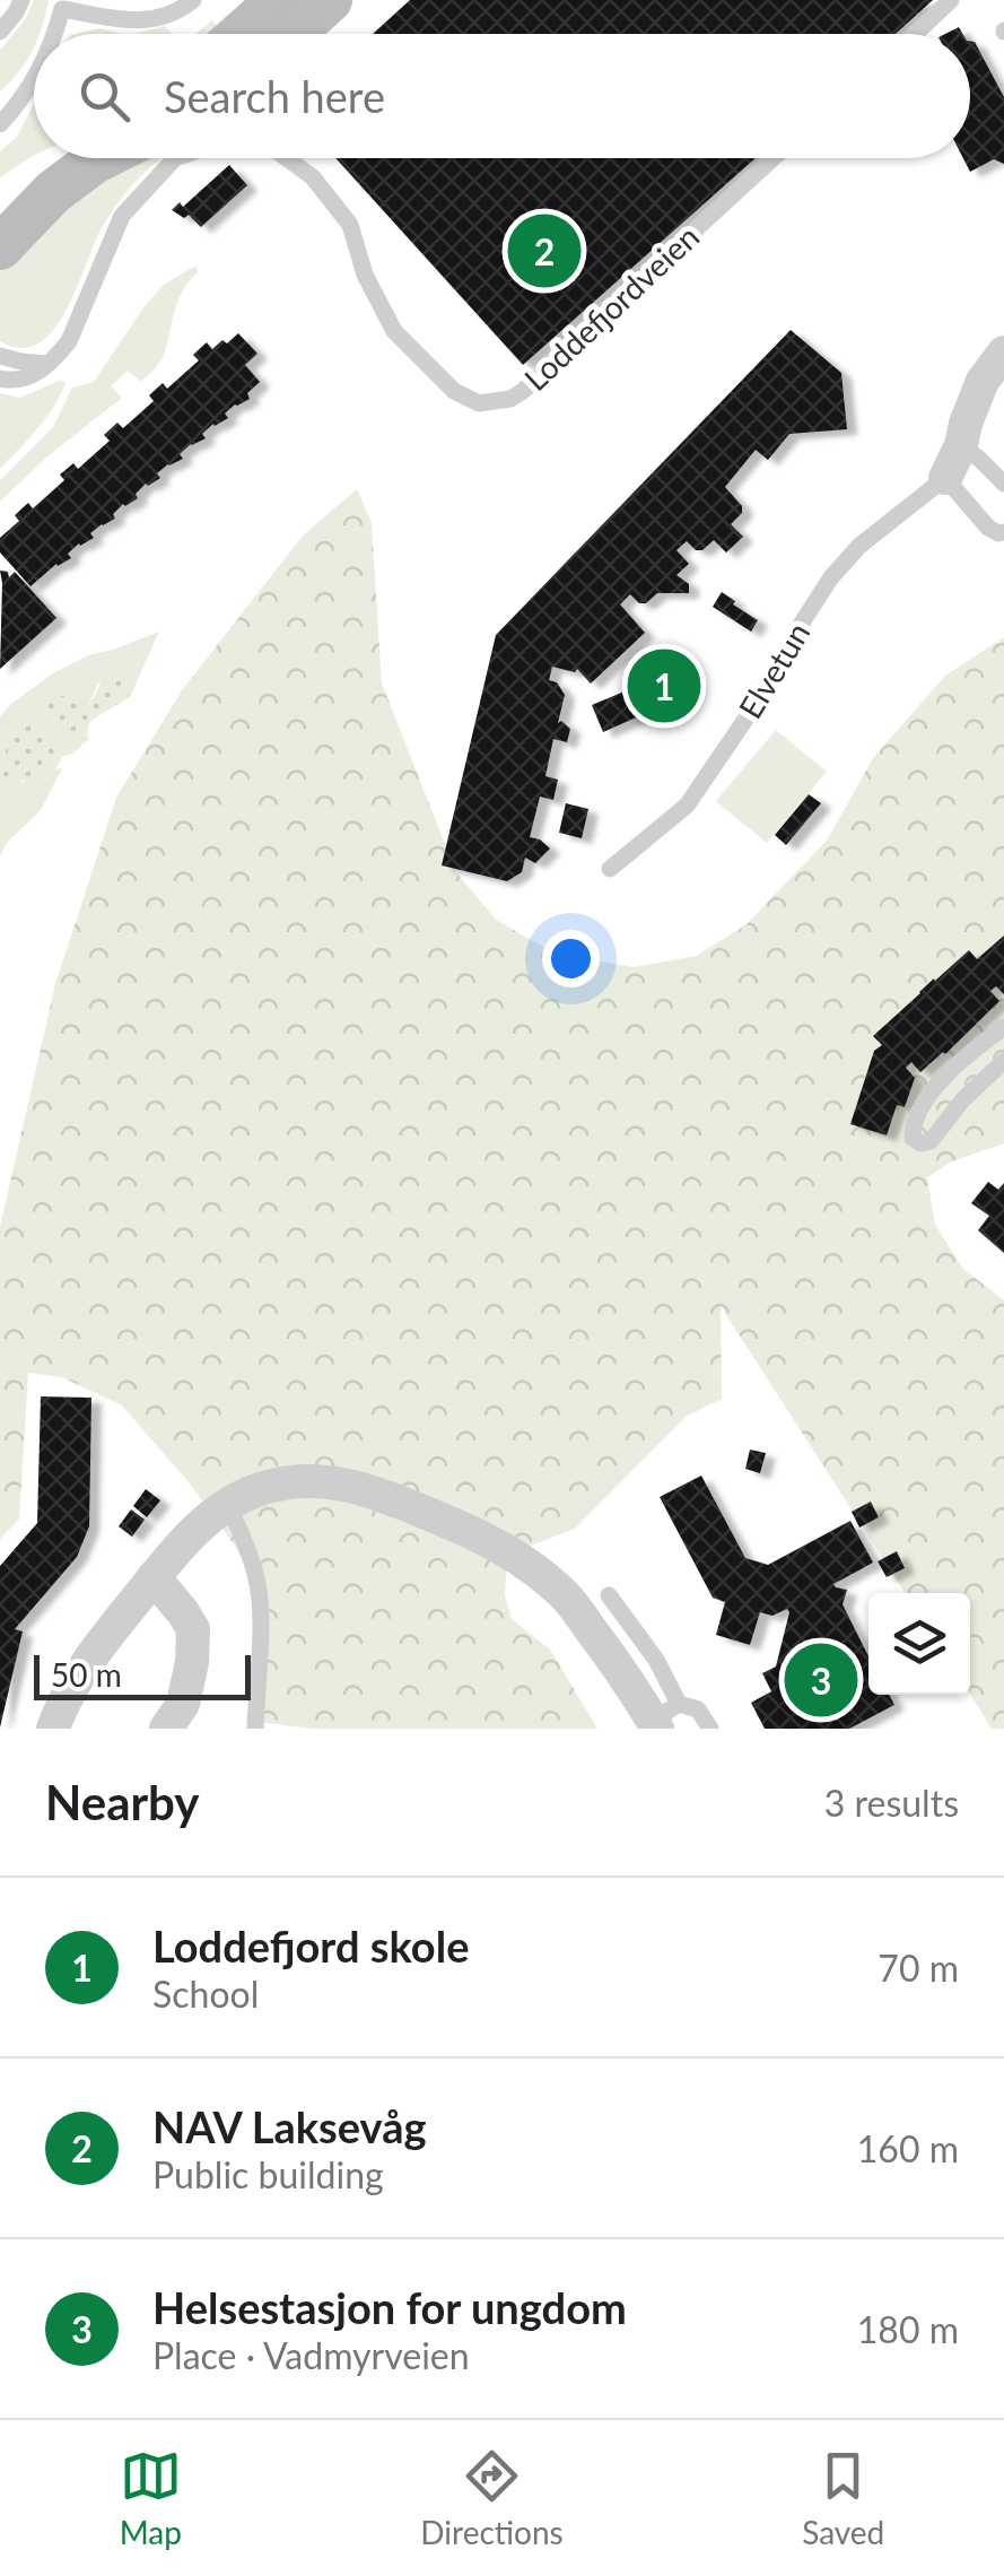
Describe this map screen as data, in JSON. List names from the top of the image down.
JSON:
{
  "streets": {
    "street": ["Elvetun"],
    "lane": ["Loddefjordveien"]
  },
  "scale_bar": "50 m",
  "page": {
    "search": "Search here",
    "pins": ["2", "1", "3"],
    "scale": "50 m",
    "heading": ["Nearby", "3 results"],
    "list": [
      {
        "mark": "1",
        "name": "Loddefjord skole",
        "note": "School",
        "value": "70 m"
      },
      {
        "mark": "2",
        "name": "NAV Laksevåg",
        "note": "Public building",
        "value": "160 m"
      },
      {
        "mark": "3",
        "name": "Helsestasjon for ungdom",
        "note": "Place · Vadmyrveien",
        "value": "180 m"
      }
    ],
    "nav": ["Map", "Directions", "Saved"]
  }
}
